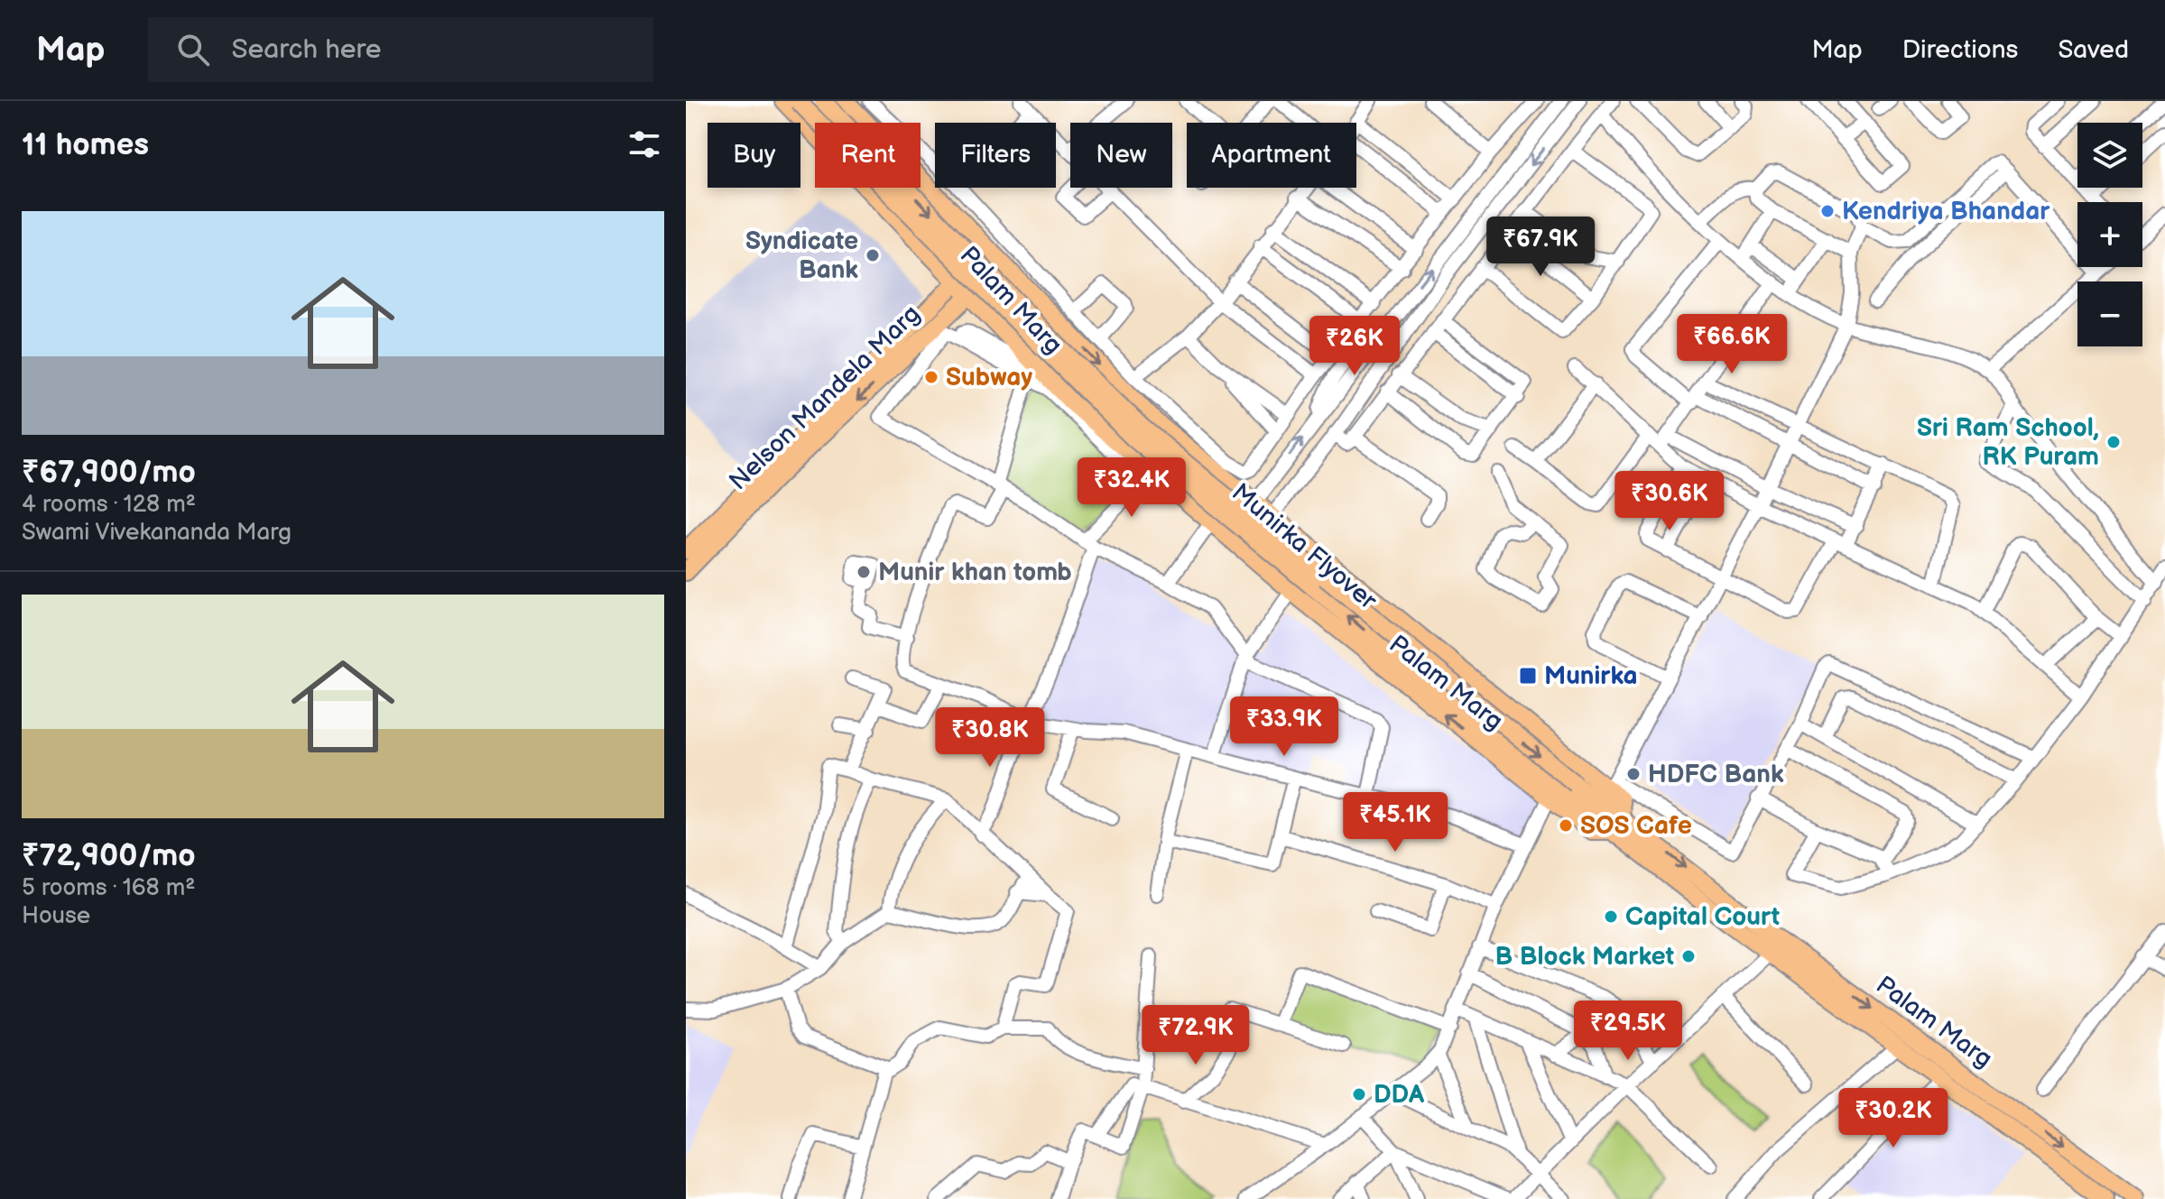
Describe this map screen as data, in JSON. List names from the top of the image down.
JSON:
{
  "streets": {
    "main road": ["Palam Marg", "Nelson Mandela Marg", "Munirka Flyover"]
  },
  "crossings": [
    ["Palam Marg", "Nelson Mandela Marg"],
    ["Palam Marg", "Munirka Flyover"]
  ],
  "places": {
    "other": [
      "Kendriya Bhandar",
      "Syndicate Bank",
      "Subway",
      "Sri Ram School, RK Puram",
      "Munir khan tomb",
      "HDFC Bank",
      "SOS Cafe",
      "Capital Court",
      "B Block Market",
      "DDA"
    ],
    "transit": ["Munirka"]
  },
  "page": {
    "header": "Map",
    "search": "Search here",
    "nav": ["Map", "Directions", "Saved"],
    "heading": "11 homes",
    "map_buttons": ["+", "−"],
    "chip": [
      "Buy",
      "Rent",
      "Filters",
      "New",
      "Apartment"
    ],
    "list": [
      {
        "name": "₹67,900/mo",
        "note": "4 rooms · 128 m² · Swami Vivekananda Marg"
      },
      {
        "name": "₹72,900/mo",
        "note": "5 rooms · 168 m² · House"
      }
    ],
    "price": [
      "₹67.9K",
      "₹66.6K",
      "₹26K",
      "₹32.4K",
      "₹30.6K",
      "₹33.9K",
      "₹30.8K",
      "₹45.1K",
      "₹29.5K",
      "₹72.9K",
      "₹30.2K"
    ]
  }
}
